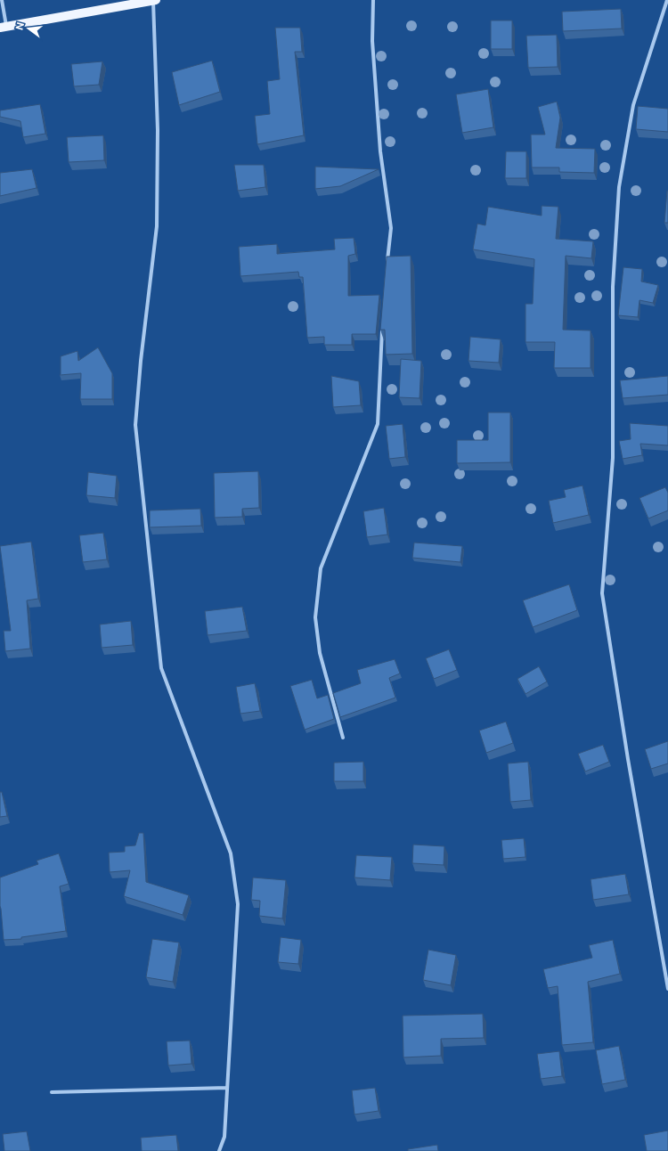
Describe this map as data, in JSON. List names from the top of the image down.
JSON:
{
  "north": "left"
}
